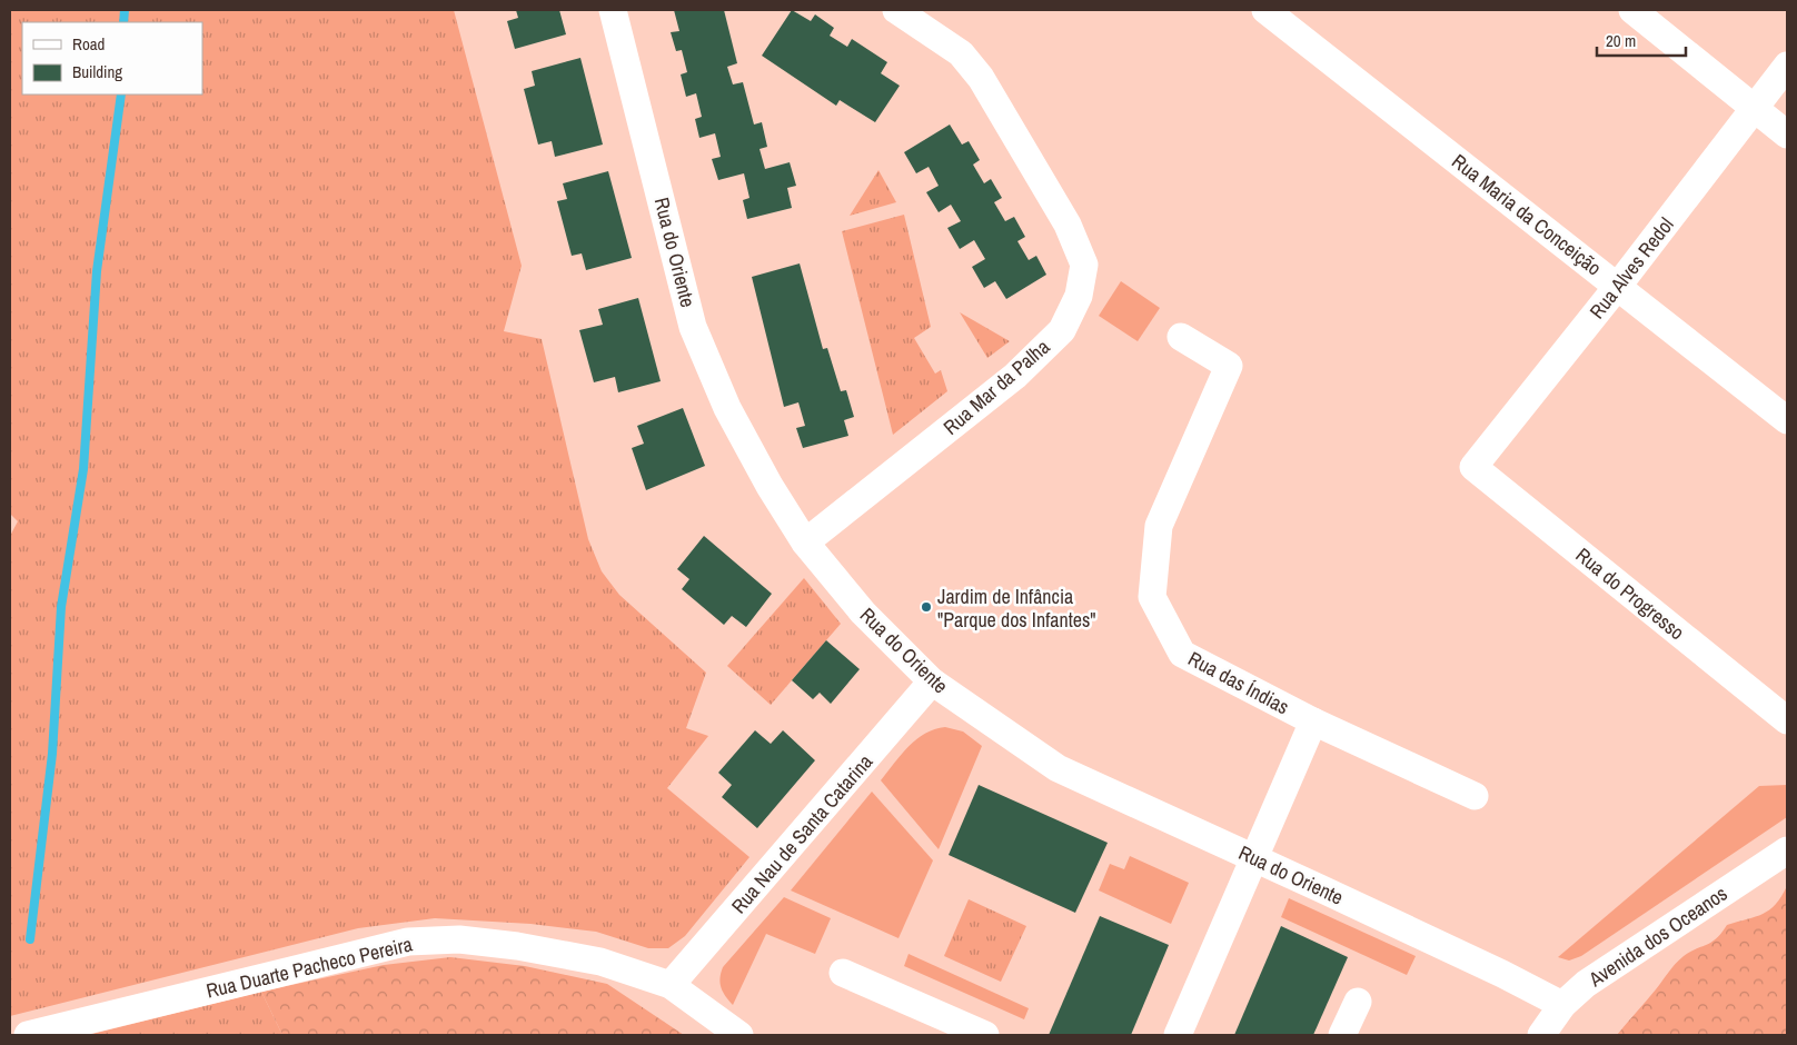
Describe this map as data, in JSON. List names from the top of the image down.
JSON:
{
  "streets": {
    "street": [
      "Rua Maria da Conceição",
      "Rua do Oriente",
      "Rua Alves Redol",
      "Rua Mar da Palha",
      "Rua do Progresso",
      "Rua das Índias",
      "Rua Nau de Santa Catarina",
      "Avenida dos Oceanos",
      "Rua Duarte Pacheco Pereira"
    ]
  },
  "crossings": [
    ["Rua Maria da Conceição", "Rua Alves Redol"],
    ["Rua do Oriente", "Rua Mar da Palha"],
    ["Rua do Oriente", "Rua Nau de Santa Catarina"],
    ["Rua do Oriente", "Avenida dos Oceanos"],
    ["Rua Alves Redol", "Rua do Progresso"],
    ["Rua Nau de Santa Catarina", "Rua Duarte Pacheco Pereira"]
  ],
  "places": ["Jardim de Infância \"Parque dos Infantes\""],
  "legend": ["Road", "Building"],
  "scale_bar": "20 m"
}
